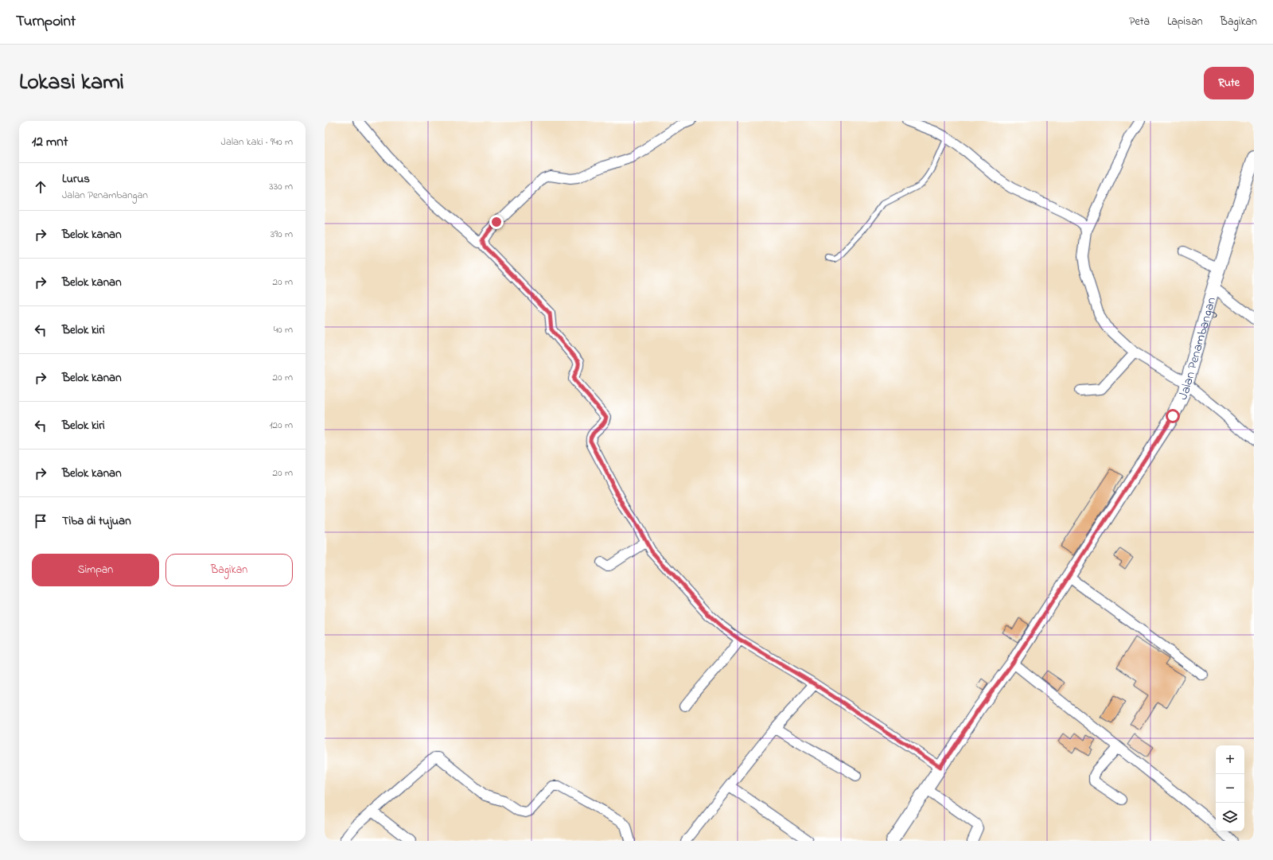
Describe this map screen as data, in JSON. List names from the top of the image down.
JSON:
{
  "streets": {
    "street": ["Jalan Penambangan"]
  },
  "page": {
    "header": "Turnpoint",
    "nav": ["Peta", "Lapisan", "Bagikan"],
    "title": "Lokasi kami",
    "buttons": [
      "Rute",
      ["Simpan", "Bagikan"]
    ],
    "heading": ["12 mnt", "Jalan kaki · 940 m"],
    "list": [
      ["Lurus", "Jalan Penambangan", "330 m"],
      ["Belok kanan", "390 m"],
      ["Belok kanan", "20 m"],
      ["Belok kiri", "40 m"],
      ["Belok kanan", "20 m"],
      ["Belok kiri", "120 m"],
      ["Belok kanan", "20 m"],
      "Tiba di tujuan"
    ],
    "map_buttons": ["+", "−"]
  }
}
